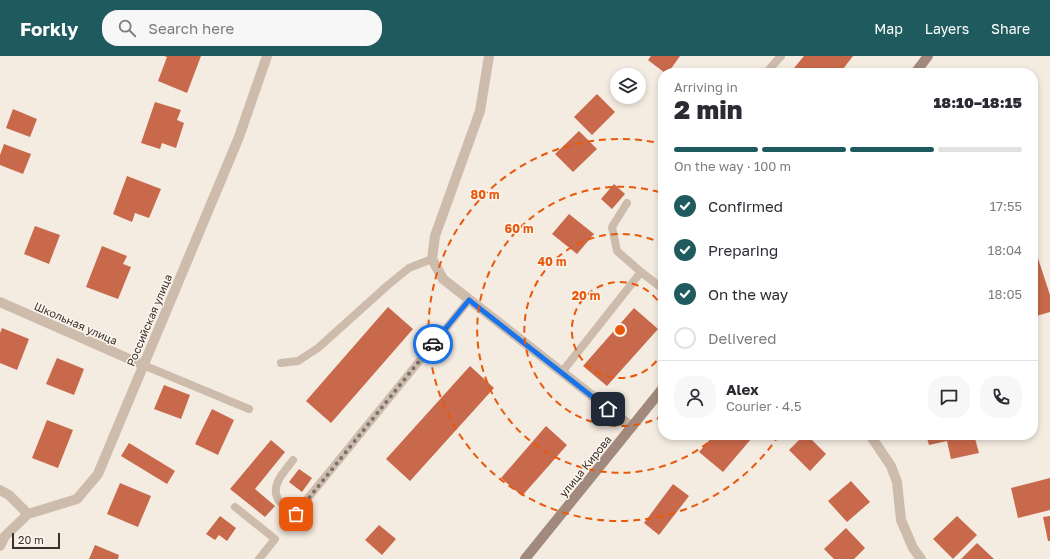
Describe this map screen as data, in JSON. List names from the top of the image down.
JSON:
{
  "streets": {
    "main road": ["улица Кирова"],
    "street": ["Российская улица", "Школьная улица"]
  },
  "crossings": [
    ["Российская улица", "Школьная улица"]
  ],
  "scale_bar": "20 m",
  "page": {
    "header": "Forkly",
    "search": "Search here",
    "nav": ["Map", "Layers", "Share"],
    "heading": ["2 min", "Arriving in", "18:10–18:15"],
    "panel": ["Alex", "Courier · 4.5"],
    "bar": "On the way · 100 m",
    "list": [
      ["Confirmed", "17:55"],
      ["Preparing", "18:04"],
      ["On the way", "18:05"],
      "Delivered"
    ],
    "scale": "20 m"
  },
  "rings": [
    "80 m",
    "60 m",
    "40 m",
    "20 m"
  ]
}
